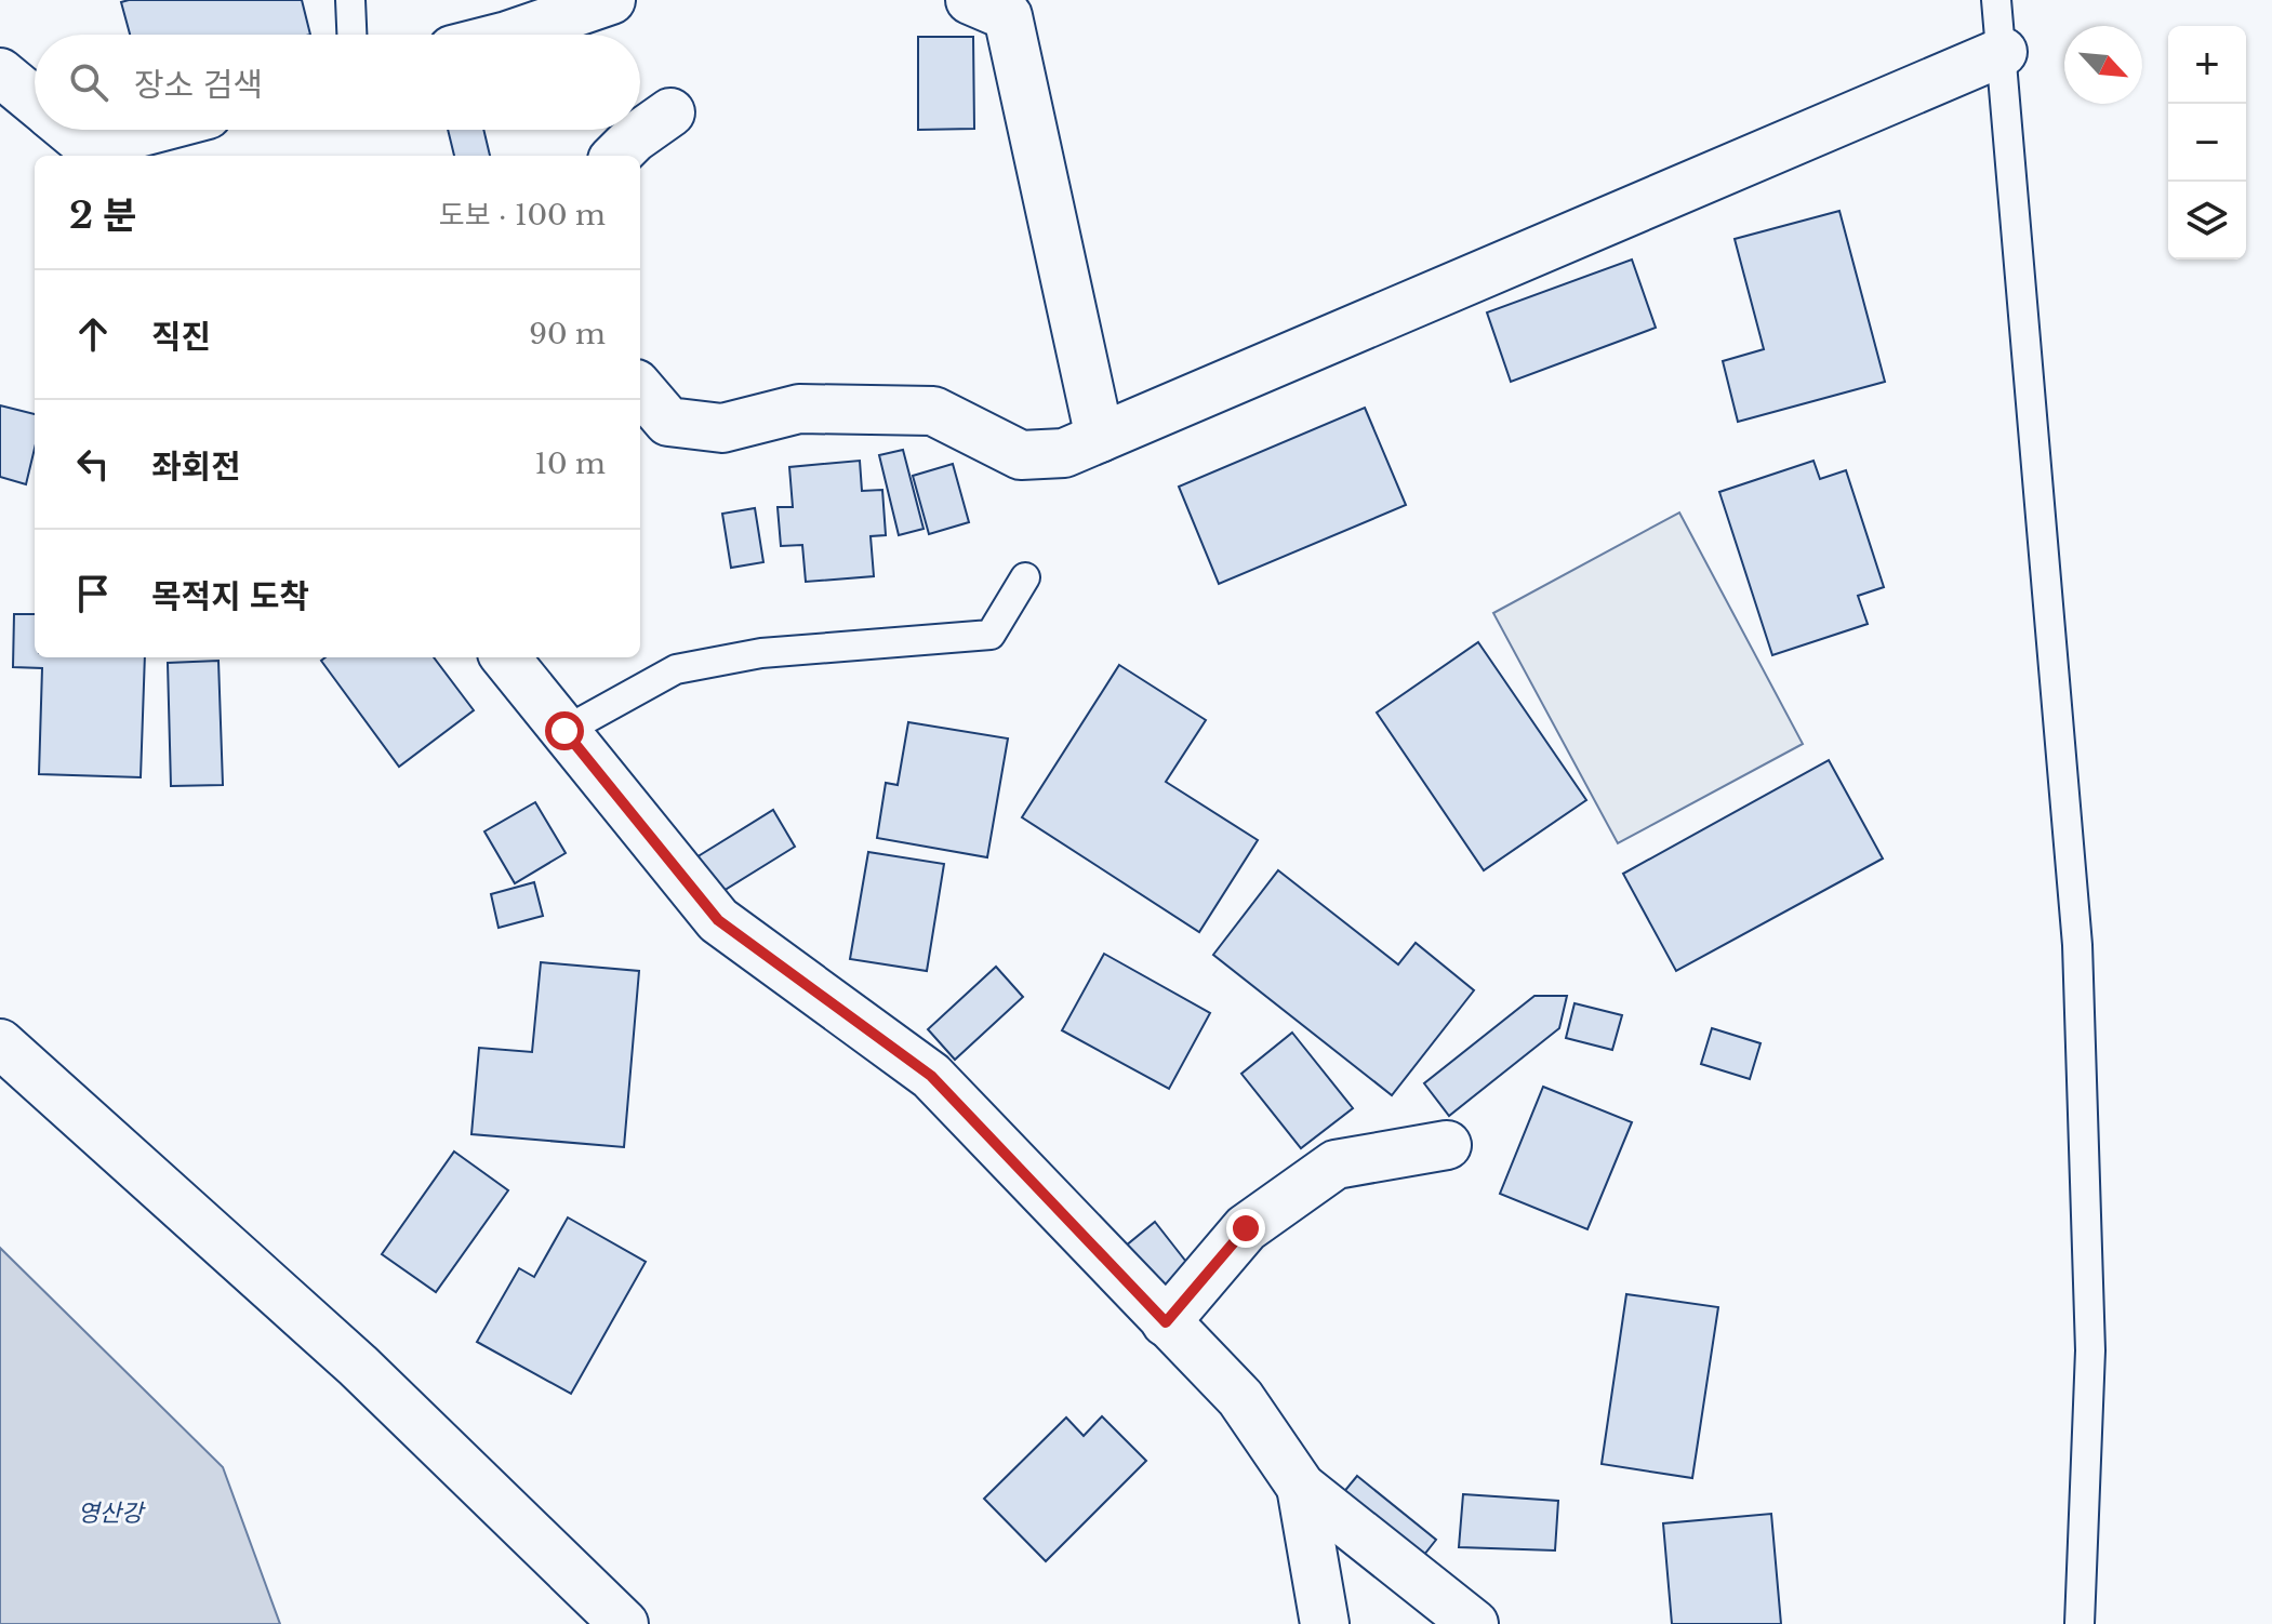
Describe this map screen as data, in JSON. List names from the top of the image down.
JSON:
{
  "water": ["영산강"],
  "north": "bottom right",
  "page": {
    "map_buttons": ["+", "−"],
    "search": "장소 검색",
    "heading": ["2 분", "도보 · 100 m"],
    "list": [
      ["직진", "90 m"],
      ["좌회전", "10 m"],
      "목적지 도착"
    ]
  }
}
